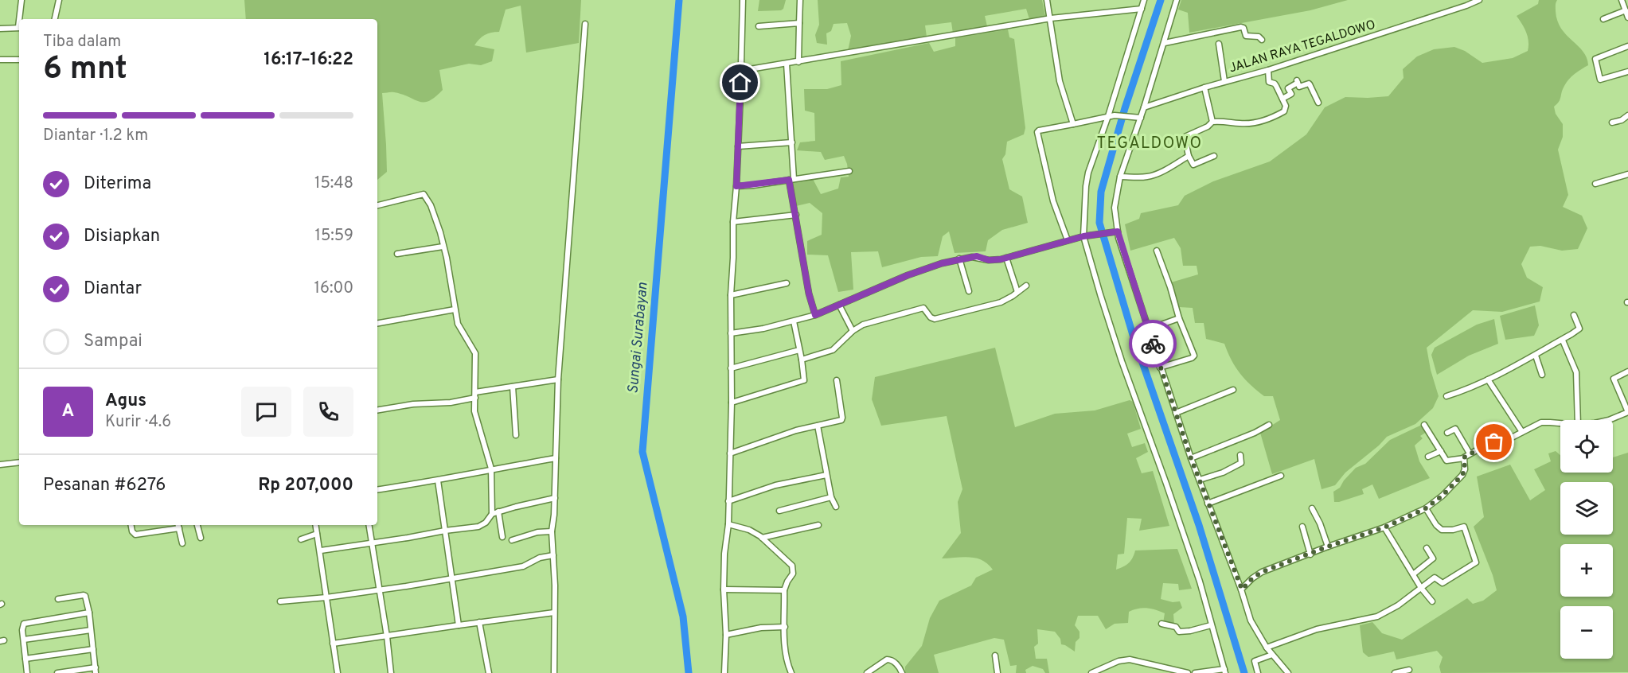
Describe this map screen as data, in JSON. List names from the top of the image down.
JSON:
{
  "streets": {
    "street": ["JALAN RAYA TEGALDOWO"]
  },
  "districts": ["TEGALDOWO"],
  "water": ["Sungai Surabayan"],
  "page": {
    "heading": ["6 mnt", "Tiba dalam", "16:17–16:22"],
    "panel": [
      "Agus",
      "Kurir · 4.6",
      "Pesanan #6276",
      "Rp 207,000"
    ],
    "bar": "Diantar · 1.2 km",
    "list": [
      ["Diterima", "15:48"],
      ["Disiapkan", "15:59"],
      ["Diantar", "16:00"],
      "Sampai"
    ],
    "round": "A",
    "map_buttons": ["+", "−"]
  }
}
